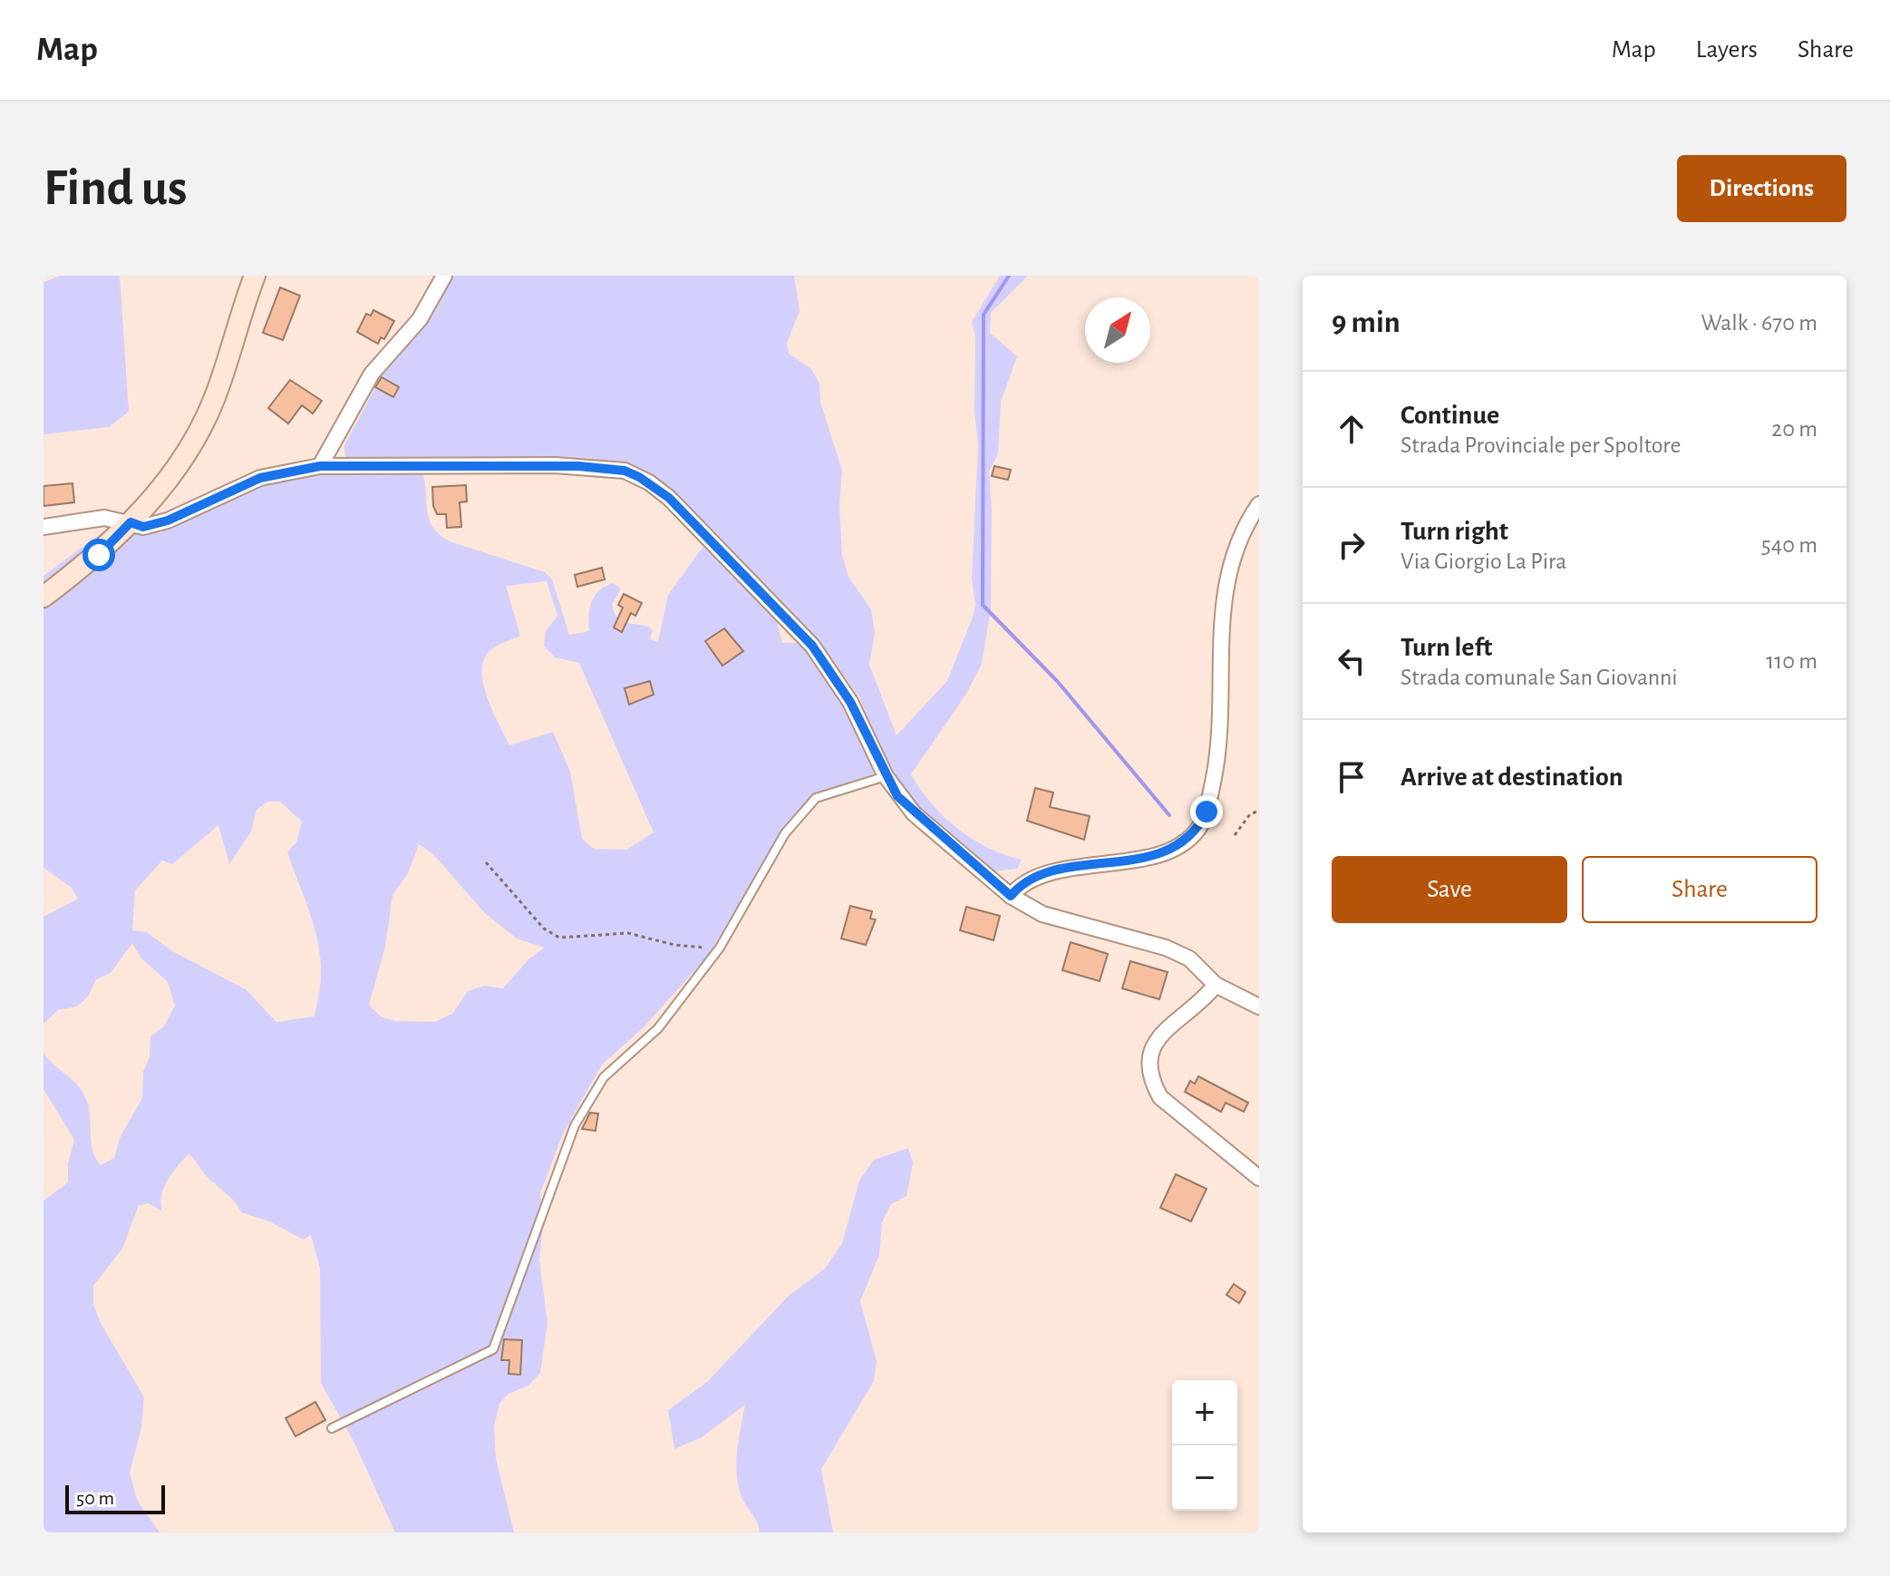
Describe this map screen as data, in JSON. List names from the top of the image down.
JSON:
{
  "scale_bar": "50 m",
  "north": "top right",
  "page": {
    "header": "Map",
    "nav": ["Map", "Layers", "Share"],
    "buttons": [
      "Directions",
      ["Save", "Share"]
    ],
    "title": "Find us",
    "heading": ["9 min", "Walk · 670 m"],
    "list": [
      ["Continue", "Strada Provinciale per Spoltore", "20 m"],
      ["Turn right", "Via Giorgio La Pira", "540 m"],
      ["Turn left", "Strada comunale San Giovanni", "110 m"],
      "Arrive at destination"
    ],
    "map_buttons": ["+", "−"],
    "scale": "50 m"
  }
}
